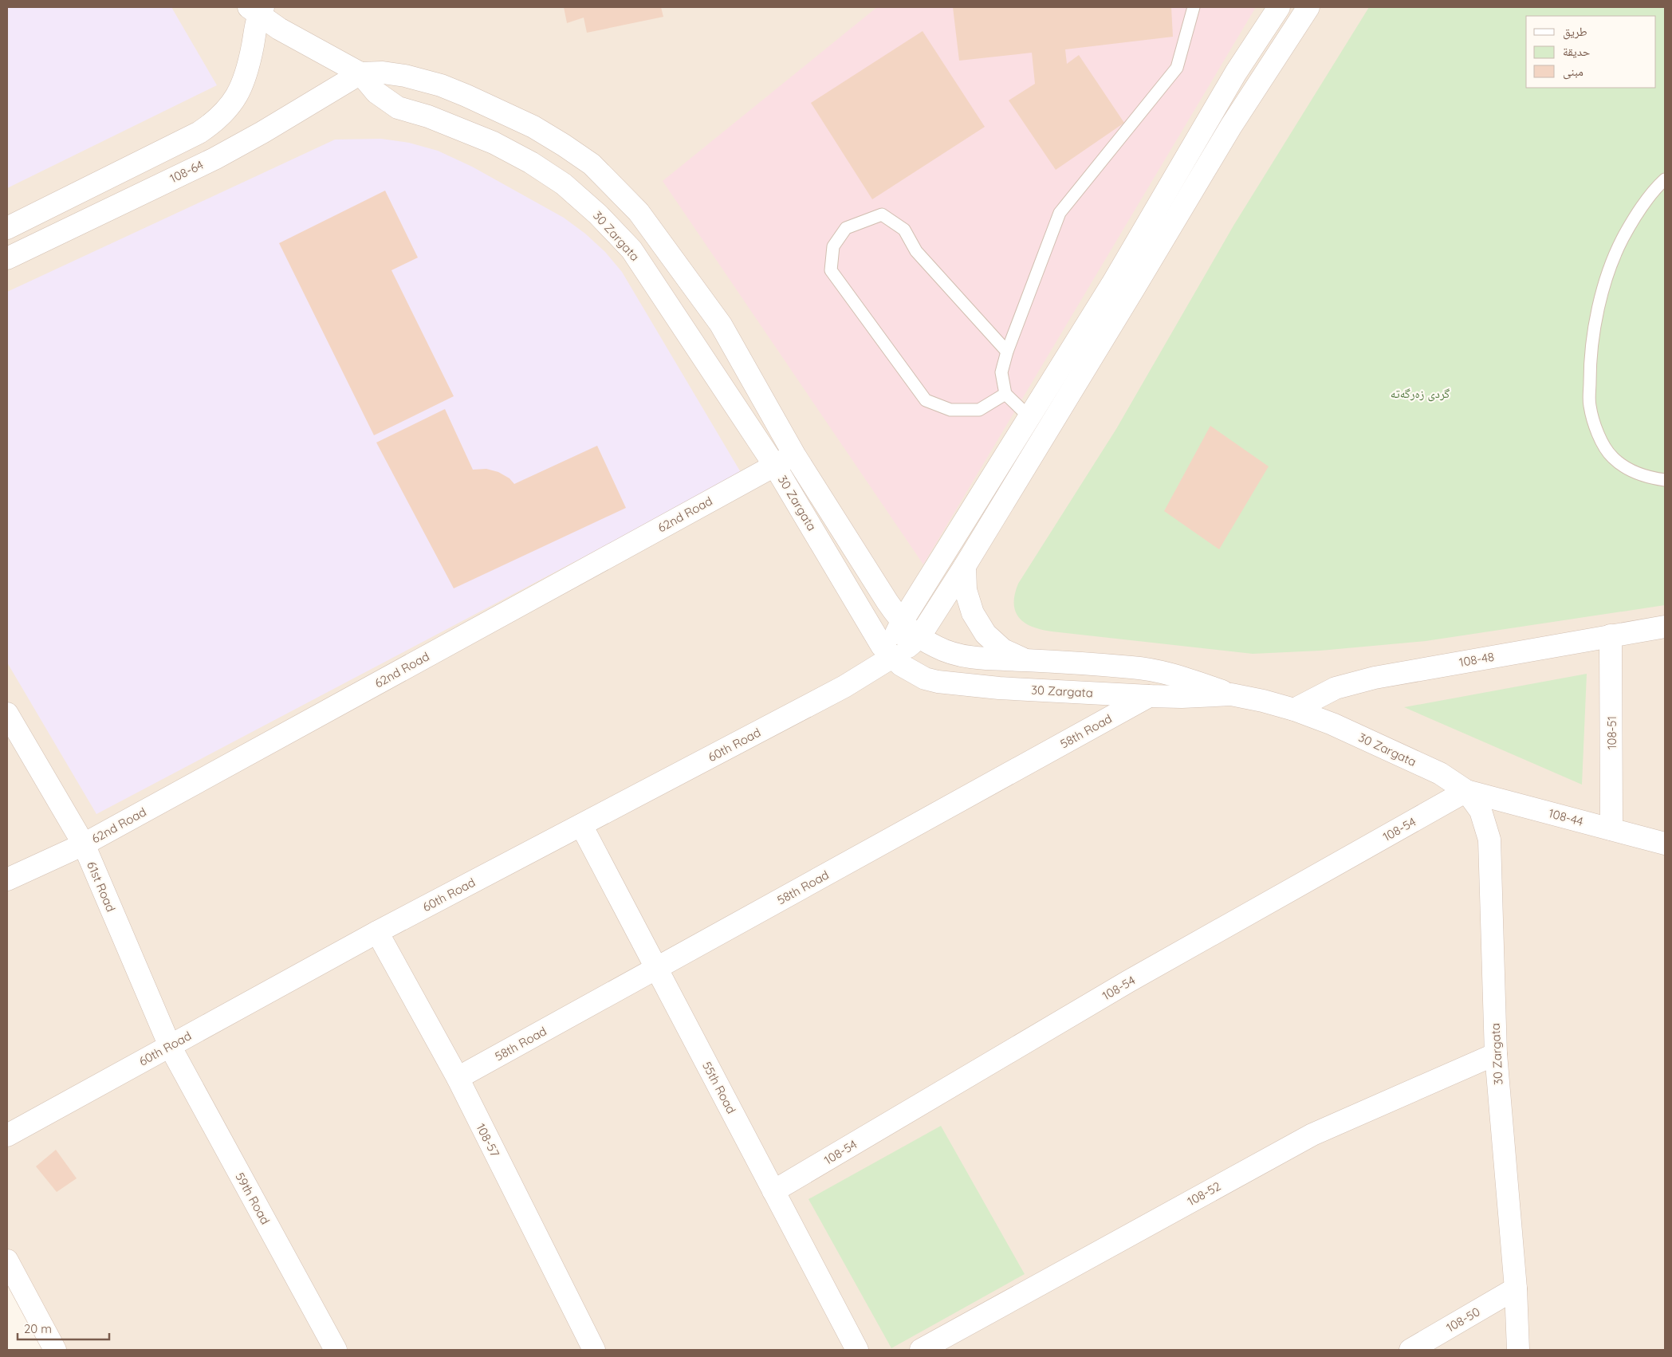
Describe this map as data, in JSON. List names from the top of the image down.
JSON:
{
  "streets": {
    "street": [
      "108-64",
      "30 Zargata",
      "62nd Road",
      "108-48",
      "58th Road",
      "108-51",
      "60th Road",
      "108-44",
      "108-54",
      "61st Road",
      "55th Road",
      "108-57",
      "108-52",
      "59th Road",
      "108-50"
    ]
  },
  "crossings": [
    ["108-64", "30 Zargata"],
    ["30 Zargata", "62nd Road"],
    ["30 Zargata", "108-48"],
    ["30 Zargata", "58th Road"],
    ["30 Zargata", "60th Road"],
    ["30 Zargata", "108-44"],
    ["30 Zargata", "108-54"],
    ["30 Zargata", "108-52"],
    ["30 Zargata", "108-50"],
    ["62nd Road", "61st Road"],
    ["108-48", "108-51"],
    ["58th Road", "55th Road"],
    ["58th Road", "108-57"],
    ["108-51", "108-44"],
    ["60th Road", "61st Road"],
    ["60th Road", "55th Road"],
    ["60th Road", "108-57"],
    ["60th Road", "59th Road"],
    ["108-44", "108-54"],
    ["108-54", "55th Road"],
    ["61st Road", "59th Road"]
  ],
  "parks": ["گردی زەرگەتە"],
  "legend": ["طريق", "حديقة", "مبنى"],
  "scale_bar": "20 m"
}
